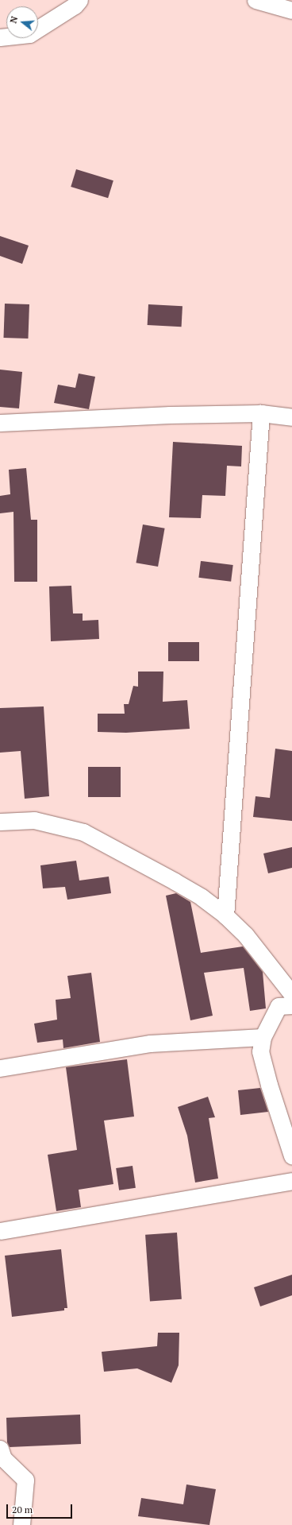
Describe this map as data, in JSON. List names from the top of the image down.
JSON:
{
  "scale_bar": "20 m",
  "north": "left"
}
